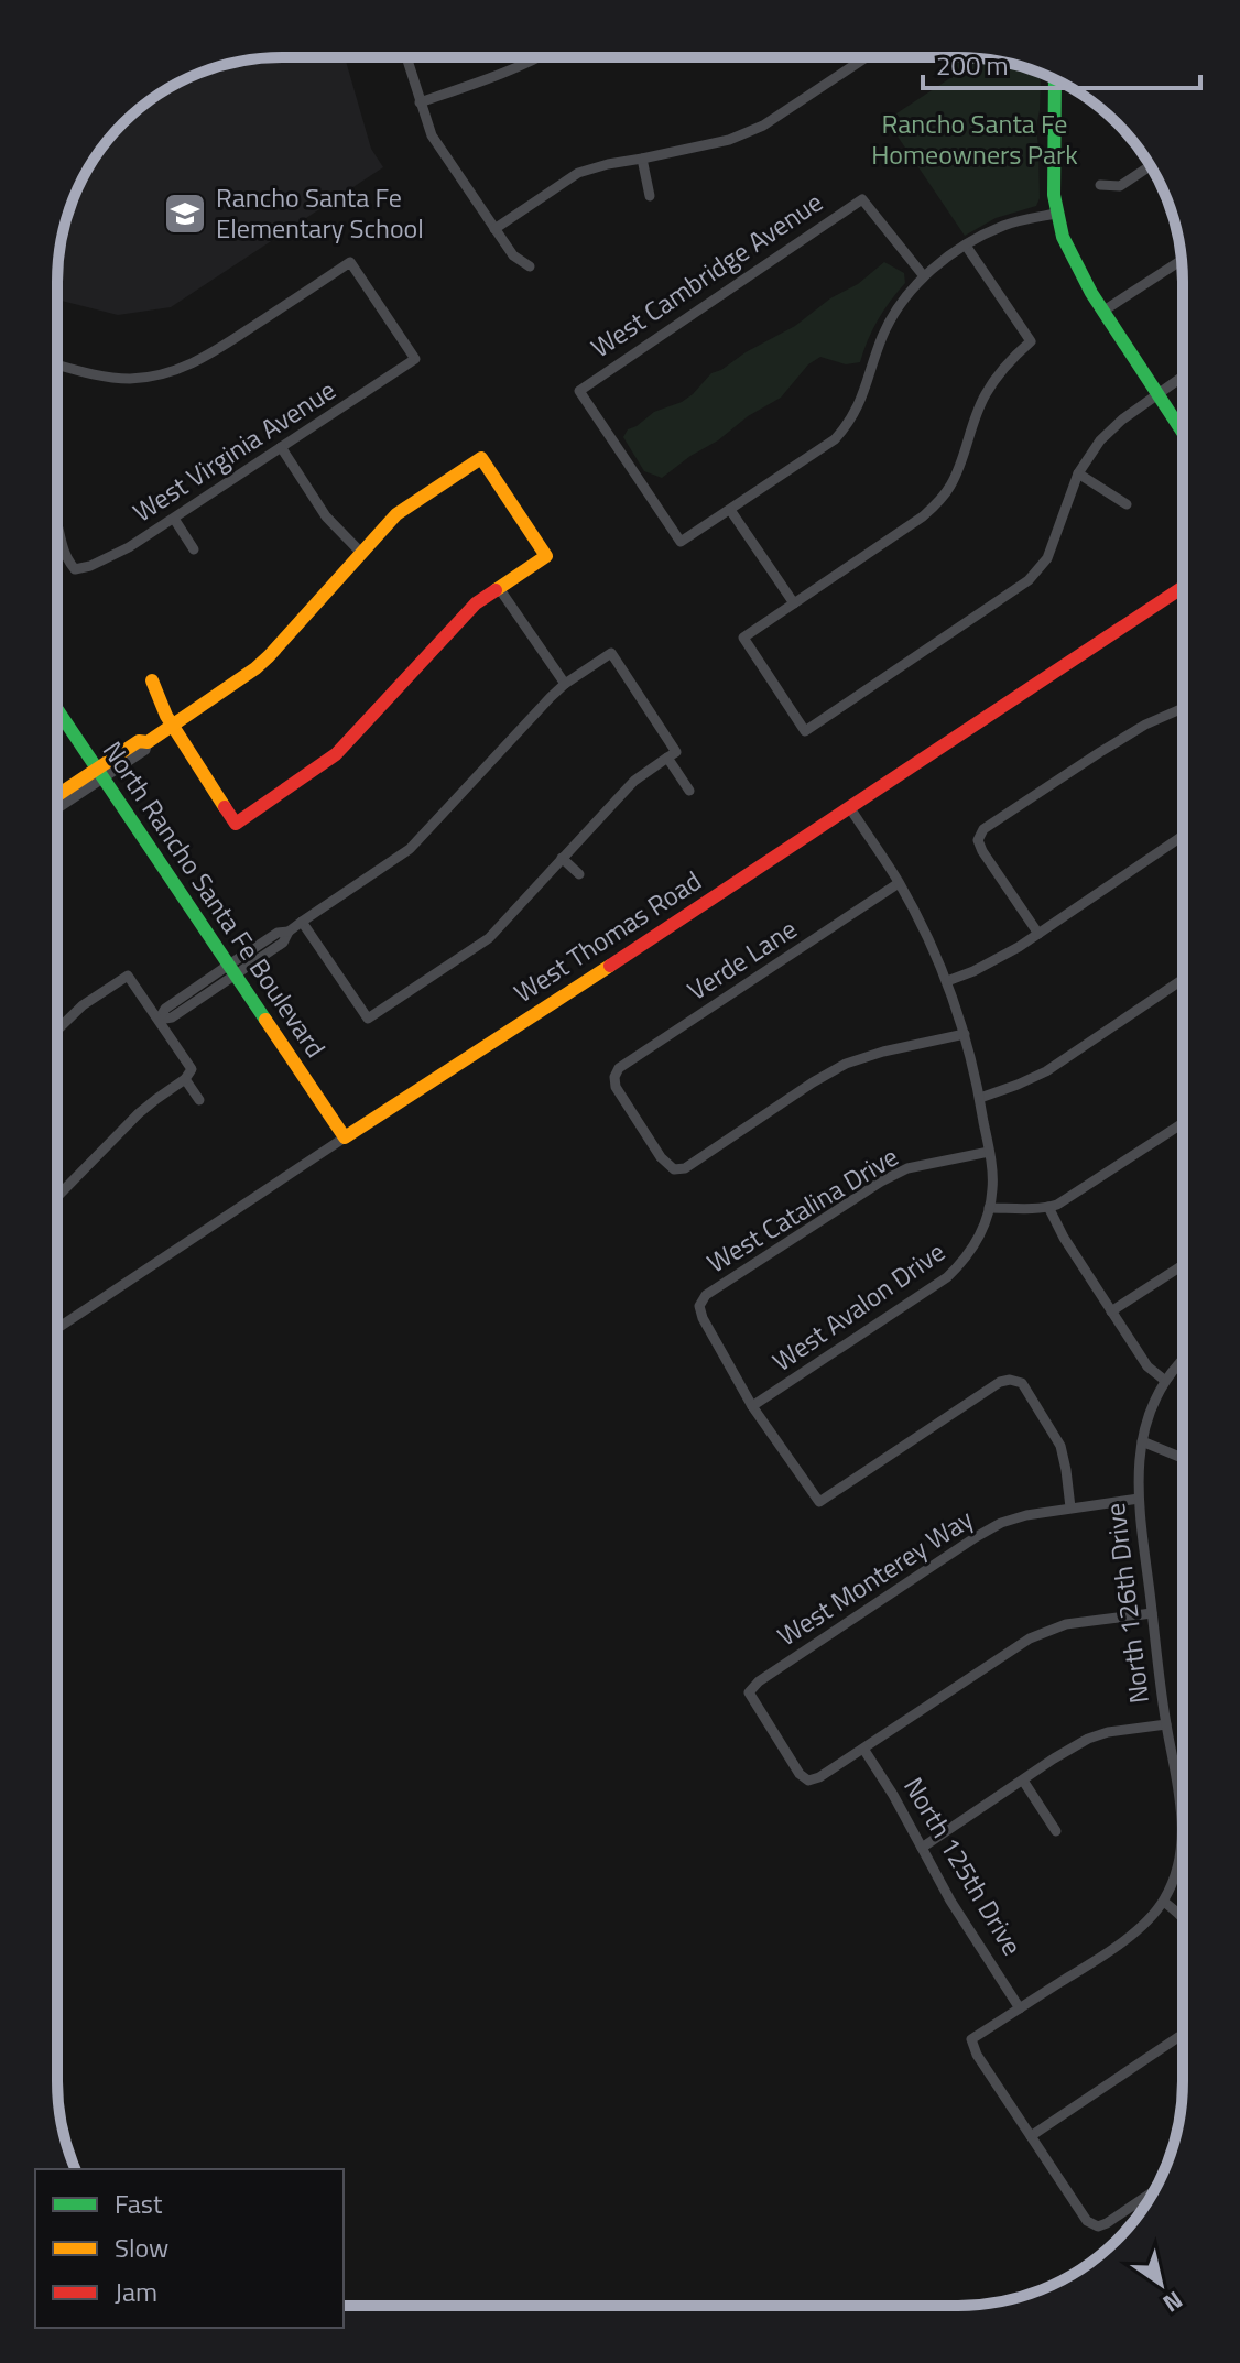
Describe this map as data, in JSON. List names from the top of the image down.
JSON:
{
  "streets": {
    "street": [
      "West Cambridge Avenue",
      "West Virginia Avenue",
      "North Rancho Santa Fe Boulevard",
      "West Thomas Road",
      "Verde Lane",
      "West Catalina Drive",
      "West Avalon Drive",
      "West Monterey Way",
      "North 126th Drive",
      "North 125th Drive"
    ]
  },
  "crossings": [
    ["North Rancho Santa Fe Boulevard", "West Thomas Road"],
    ["West Catalina Drive", "West Avalon Drive"],
    ["West Catalina Drive", "North 126th Drive"],
    ["West Avalon Drive", "North 126th Drive"],
    ["West Monterey Way", "North 126th Drive"],
    ["West Monterey Way", "North 125th Drive"]
  ],
  "parks": ["Rancho Santa Fe Homeowners Park"],
  "places": {
    "school or university": ["Rancho Santa Fe Elementary School"]
  },
  "legend": ["Fast", "Slow", "Jam"],
  "scale_bar": "200 m",
  "north": "bottom right"
}
